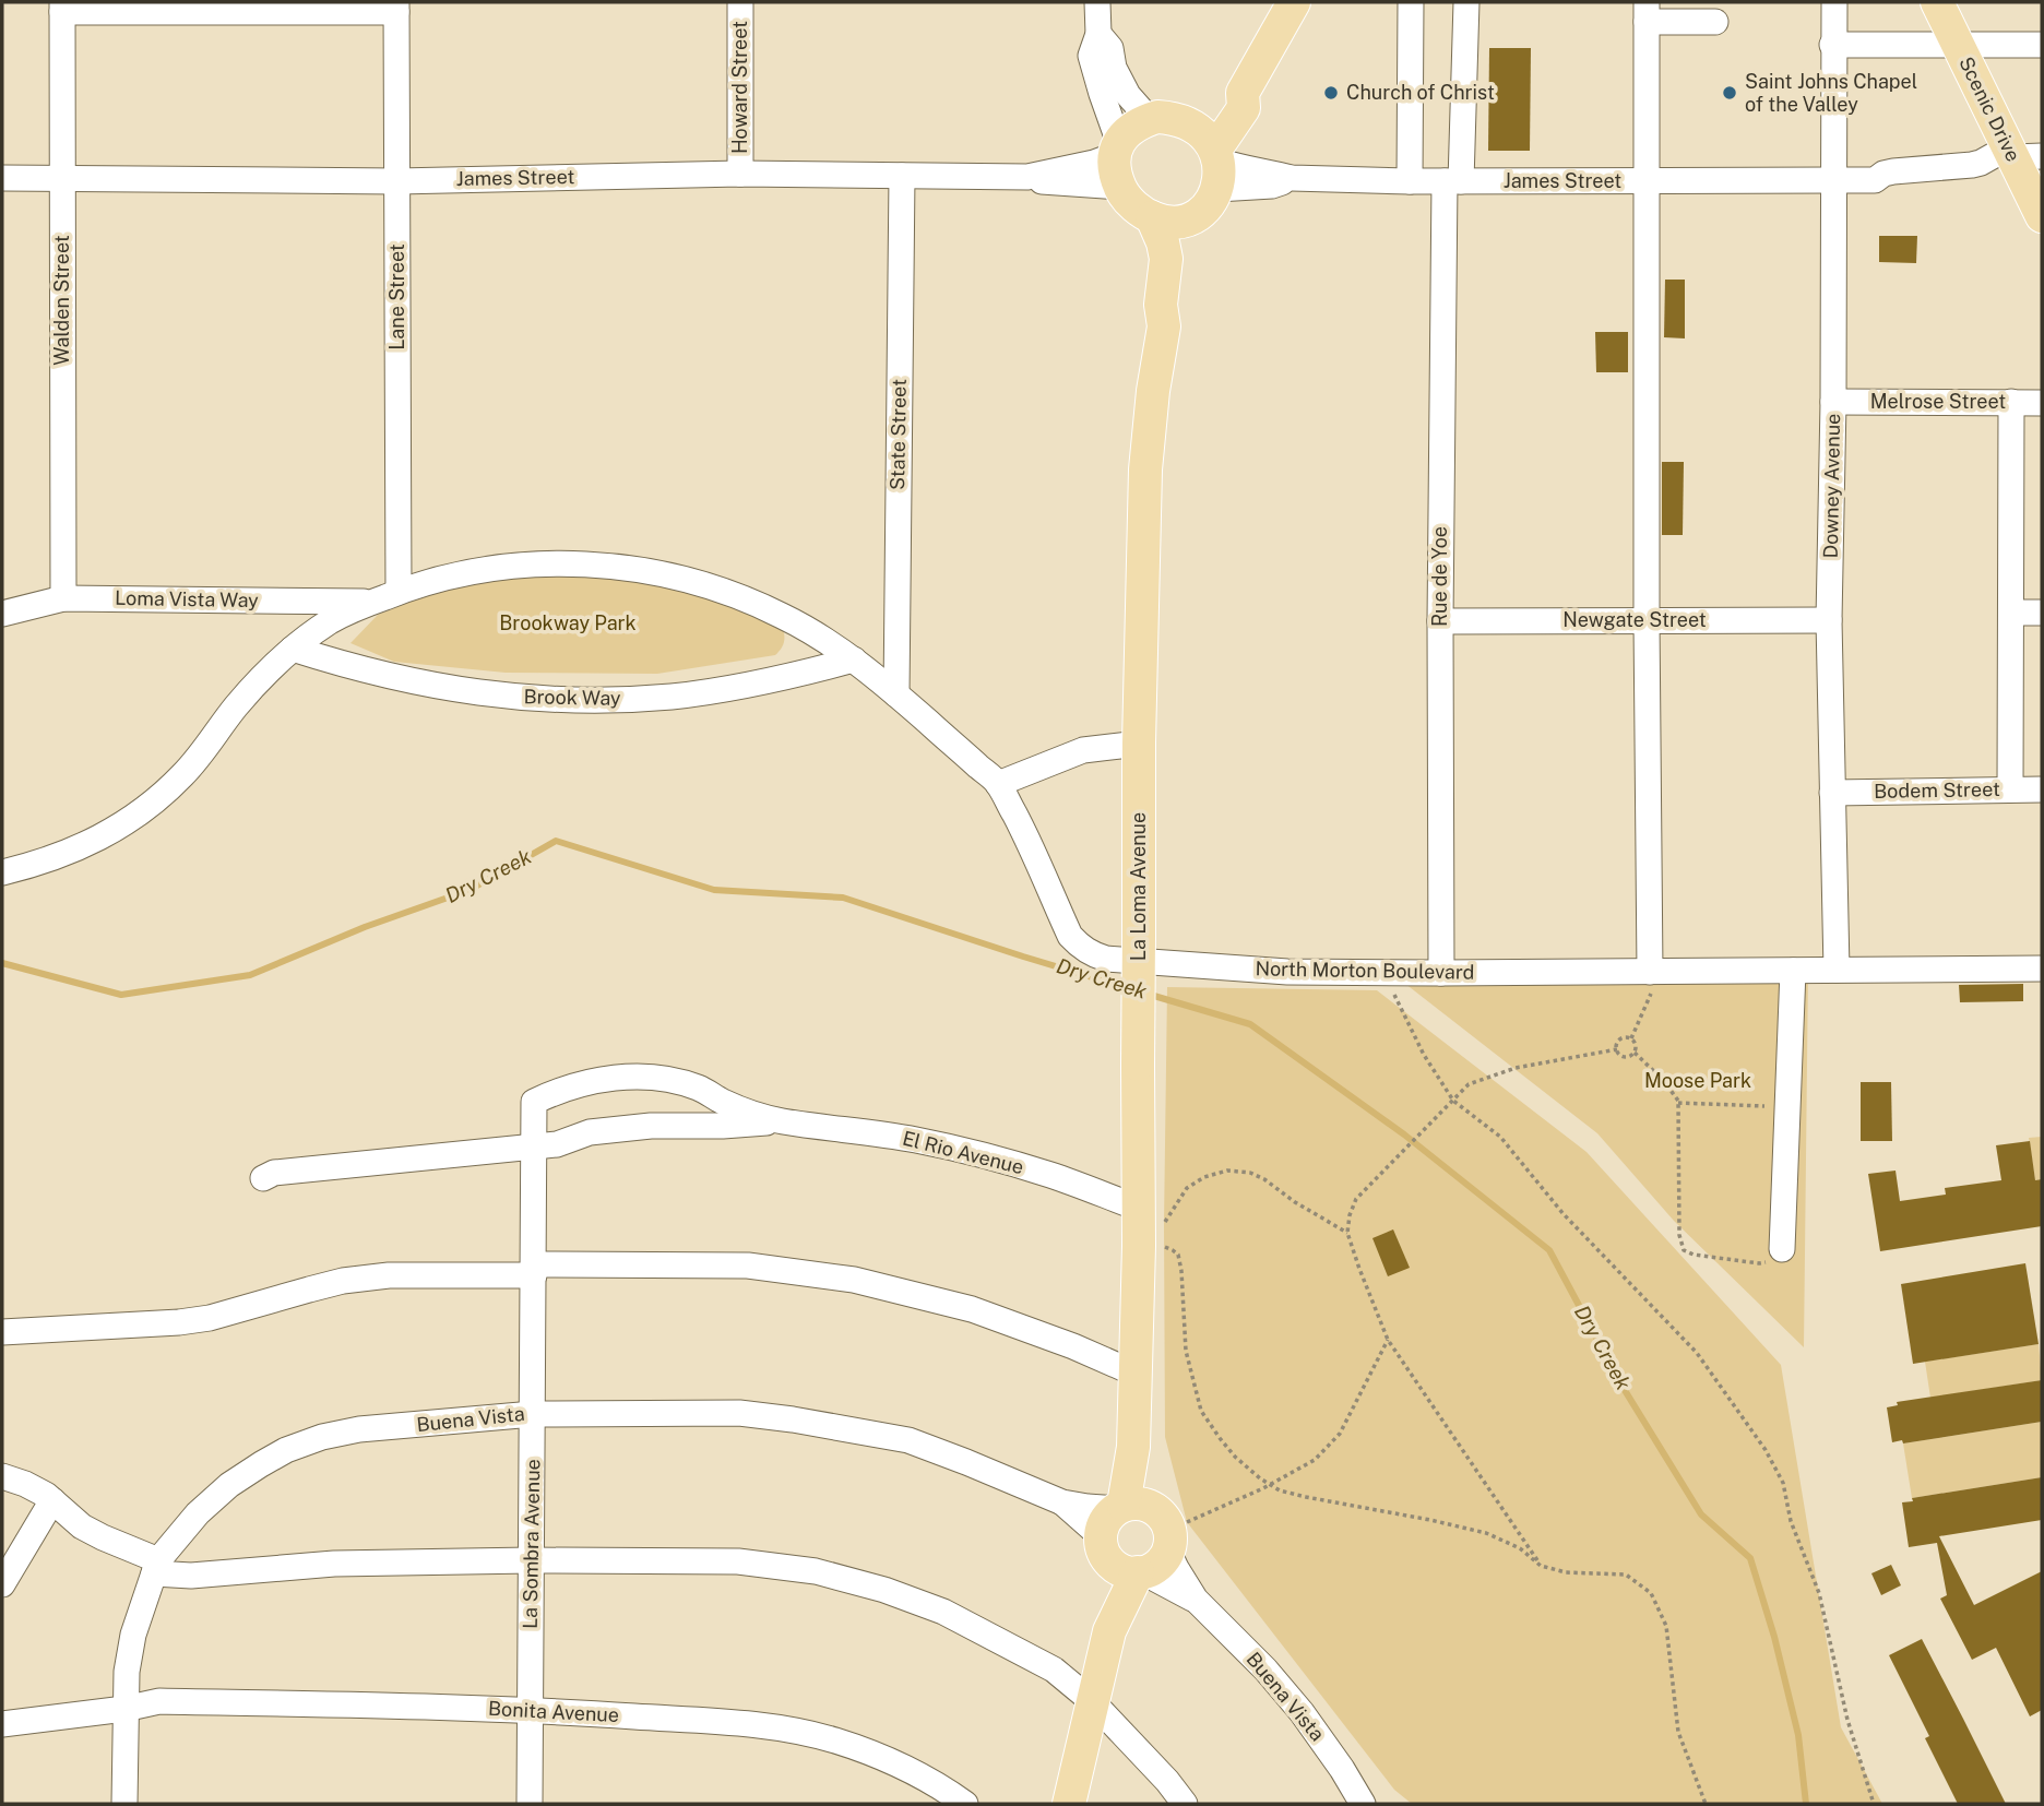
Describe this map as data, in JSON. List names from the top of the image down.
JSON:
{
  "streets": {
    "main road": ["Scenic Drive", "La Loma Avenue"],
    "street": [
      "Howard Street",
      "James Street",
      "Lane Street",
      "Walden Street",
      "Melrose Street",
      "State Street",
      "Downey Avenue",
      "Rue de Yoe",
      "Loma Vista Way",
      "Newgate Street",
      "Brook Way",
      "Bodem Street",
      "North Morton Boulevard",
      "El Rio Avenue",
      "Buena Vista",
      "La Sombra Avenue",
      "Bonita Avenue"
    ]
  },
  "crossings": [
    ["Howard Street", "James Street"],
    ["Scenic Drive", "James Street"],
    ["James Street", "Lane Street"],
    ["James Street", "Walden Street"],
    ["James Street", "State Street"],
    ["James Street", "Downey Avenue"],
    ["James Street", "Rue de Yoe"],
    ["James Street", "La Loma Avenue"],
    ["Lane Street", "North Morton Boulevard"],
    ["Walden Street", "Loma Vista Way"],
    ["Melrose Street", "Downey Avenue"],
    ["State Street", "North Morton Boulevard"],
    ["Downey Avenue", "Newgate Street"],
    ["Downey Avenue", "Bodem Street"],
    ["Downey Avenue", "North Morton Boulevard"],
    ["Rue de Yoe", "Newgate Street"],
    ["Rue de Yoe", "North Morton Boulevard"],
    ["Loma Vista Way", "North Morton Boulevard"],
    ["Brook Way", "North Morton Boulevard"],
    ["La Loma Avenue", "El Rio Avenue"],
    ["La Loma Avenue", "Buena Vista"],
    ["El Rio Avenue", "La Sombra Avenue"],
    ["Buena Vista", "La Sombra Avenue"],
    ["Buena Vista", "Bonita Avenue"],
    ["La Sombra Avenue", "Bonita Avenue"]
  ],
  "water": ["Dry Creek"],
  "parks": ["Brookway Park", "Moose Park"],
  "places": ["Church of Christ", "Saint Johns Chapel of the Valley"]
}
